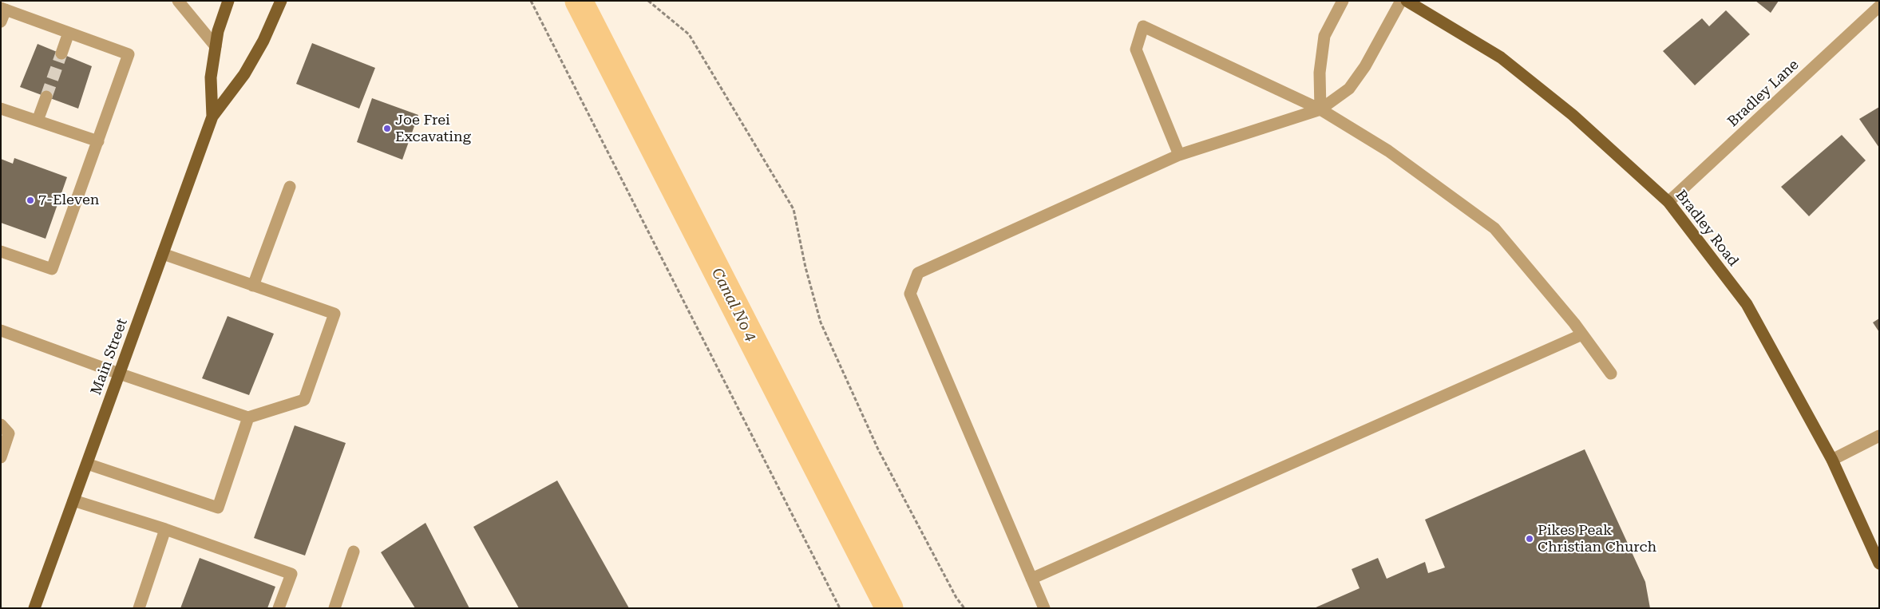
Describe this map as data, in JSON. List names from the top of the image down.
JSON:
{
  "streets": {
    "main road": ["Bradley Road", "Main Street"],
    "street": ["Bradley Lane"]
  },
  "crossings": [
    ["Bradley Lane", "Bradley Road"]
  ],
  "water": ["Canal No 4"],
  "places": ["Joe Frei Excavating", "7-Eleven", "Pikes Peak Christian Church"]
}
